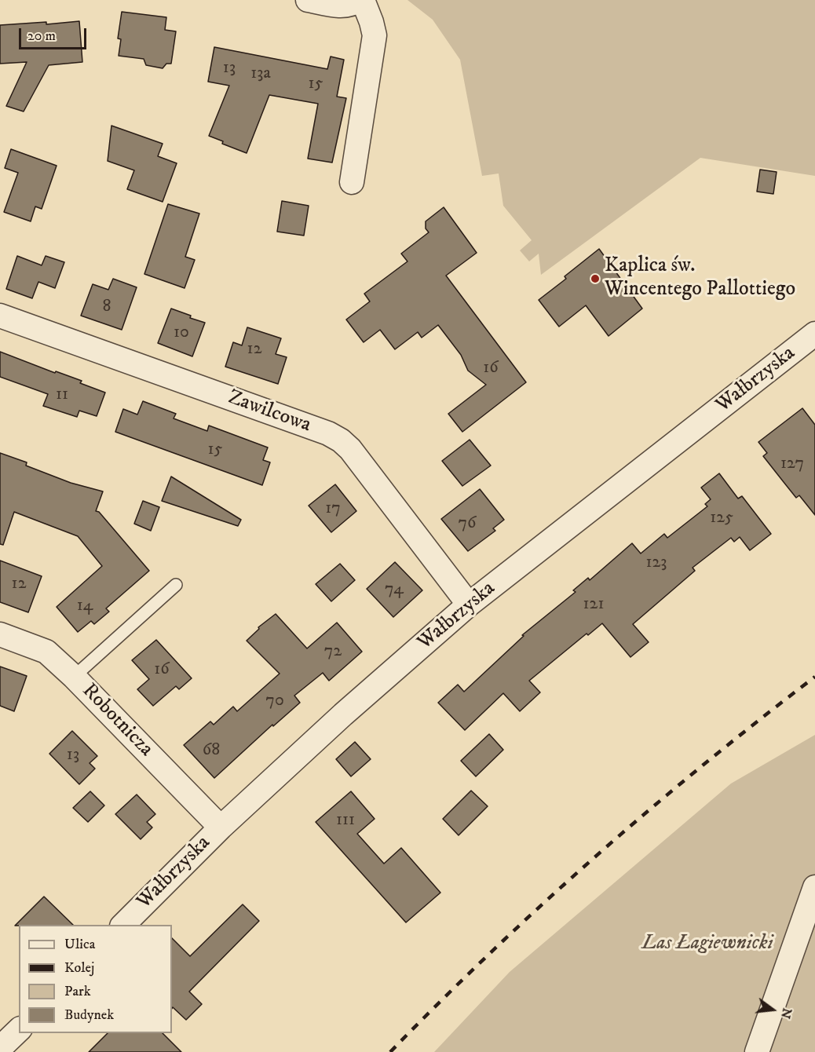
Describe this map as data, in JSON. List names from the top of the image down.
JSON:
{
  "streets": {
    "street": ["Wałbrzyska", "Zawilcowa", "Robotnicza"]
  },
  "crossings": [
    ["Wałbrzyska", "Zawilcowa"],
    ["Wałbrzyska", "Robotnicza"]
  ],
  "parks": ["Las Łagiewnicki"],
  "places": ["Kaplica św. Wincentego Pallottiego"],
  "house_numbers": [
    "13",
    "13a",
    "15",
    "8",
    "10",
    "12",
    "16",
    "11",
    "15",
    "127",
    "17",
    "125",
    "76",
    "123",
    "12",
    "74",
    "121",
    "14",
    "72",
    "16",
    "70",
    "68",
    "13",
    "111"
  ],
  "legend": [
    "Ulica",
    "Kolej",
    "Park",
    "Budynek"
  ],
  "scale_bar": "20 m",
  "north": "right"
}
